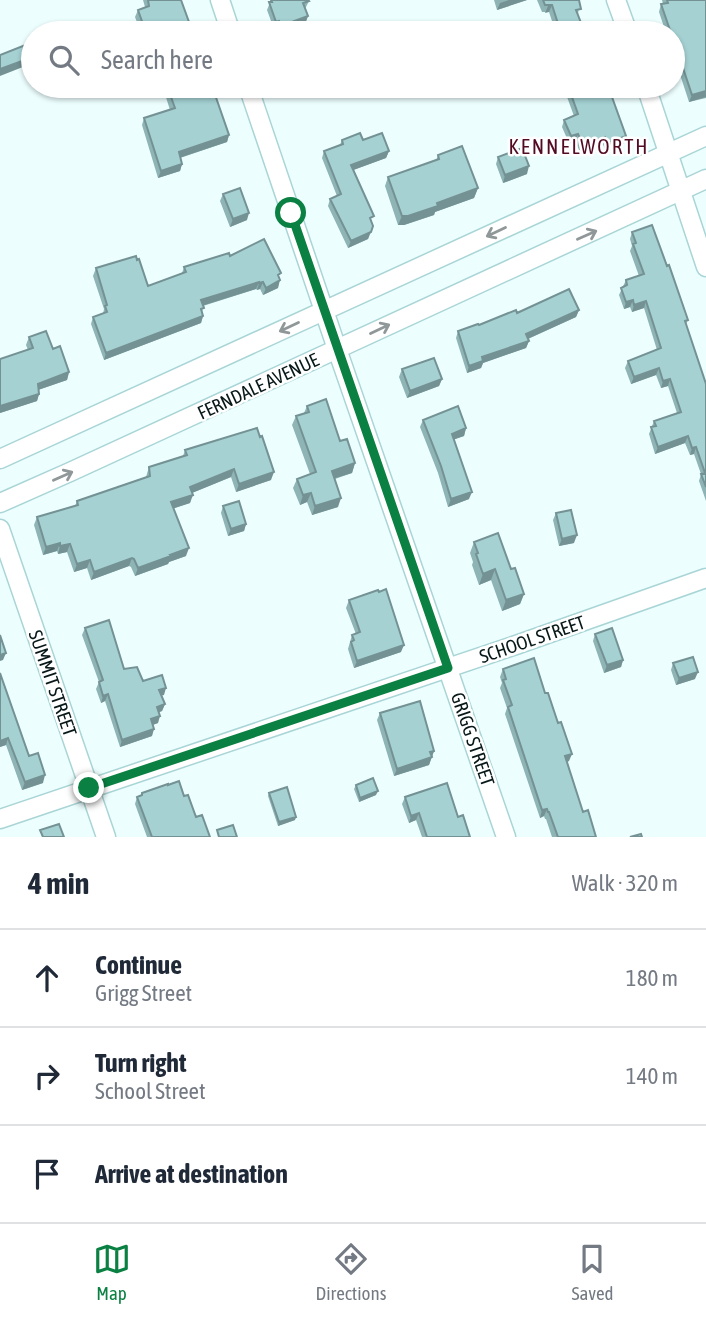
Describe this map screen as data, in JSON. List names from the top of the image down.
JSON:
{
  "streets": {
    "street": [
      "FERNDALE AVENUE",
      "SCHOOL STREET",
      "SUMMIT STREET",
      "GRIGG STREET"
    ]
  },
  "crossings": [
    ["FERNDALE AVENUE", "GRIGG STREET"],
    ["SCHOOL STREET", "SUMMIT STREET"],
    ["SCHOOL STREET", "GRIGG STREET"]
  ],
  "districts": ["KENNELWORTH"],
  "page": {
    "search": "Search here",
    "heading": ["4 min", "Walk · 320 m"],
    "list": [
      ["Continue", "Grigg Street", "180 m"],
      ["Turn right", "School Street", "140 m"],
      "Arrive at destination"
    ],
    "nav": ["Map", "Directions", "Saved"]
  }
}
